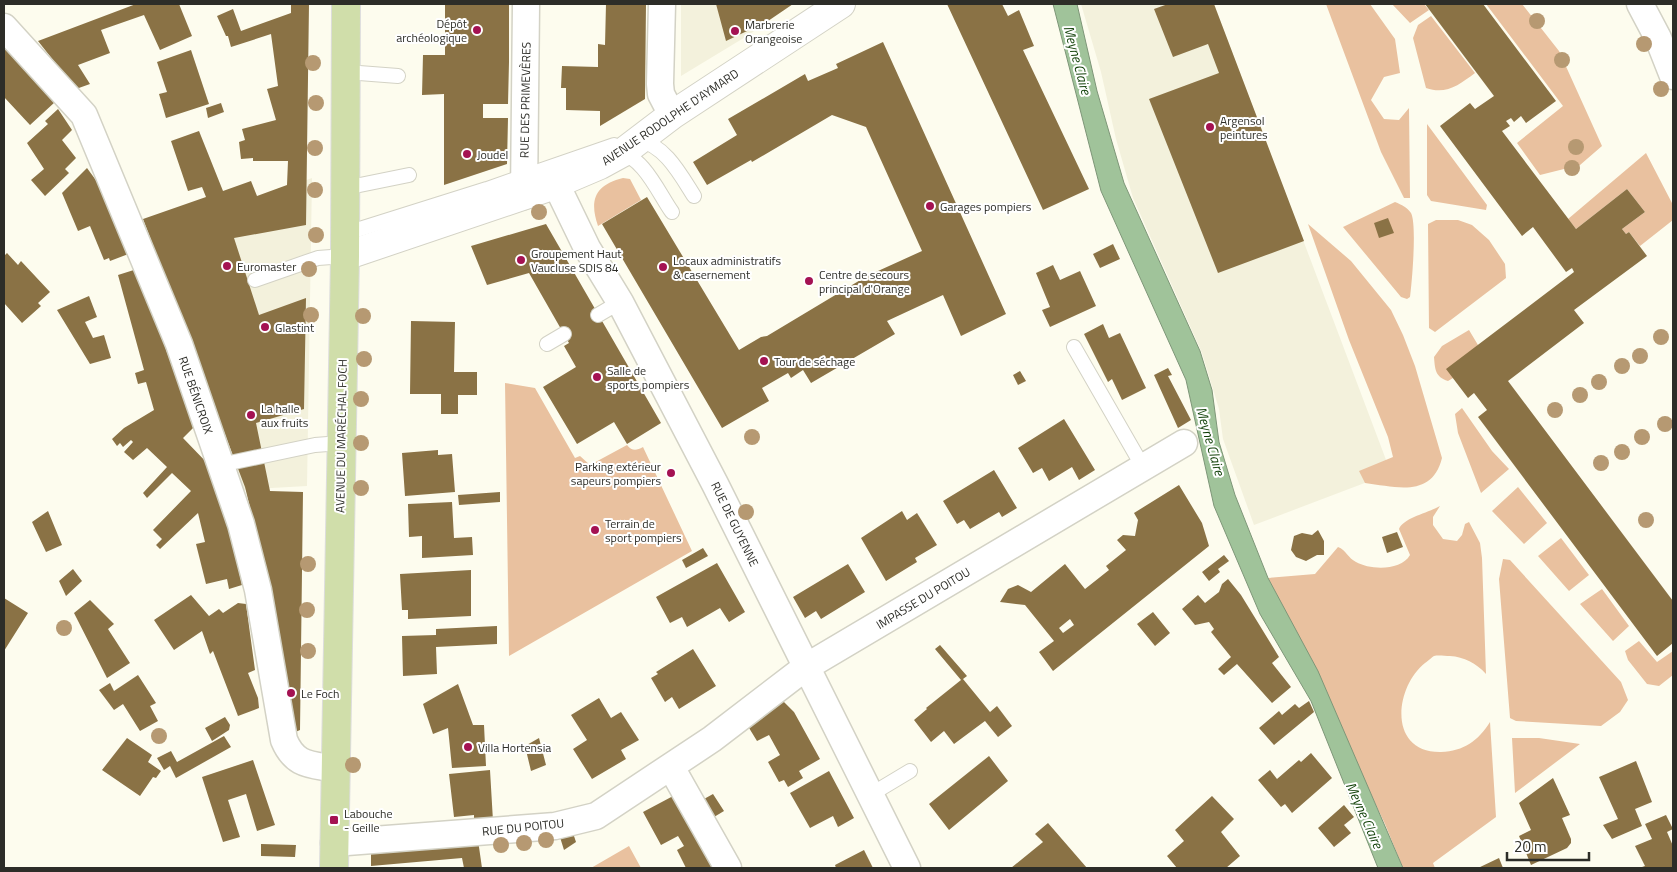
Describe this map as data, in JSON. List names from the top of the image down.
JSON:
{
  "streets": {
    "main road": ["AVENUE DU MARÉCHAL FOCH"],
    "street": [
      "RUE DES PRIMEVÈRES",
      "AVENUE RODOLPHE D'AYMARD",
      "RUE BÉNICROIX",
      "RUE DE GUYENNE",
      "IMPASSE DU POITOU",
      "RUE DU POITOU"
    ]
  },
  "crossings": [
    ["RUE DES PRIMEVÈRES", "AVENUE RODOLPHE D'AYMARD"],
    ["AVENUE RODOLPHE D'AYMARD", "AVENUE DU MARÉCHAL FOCH"],
    ["AVENUE RODOLPHE D'AYMARD", "RUE DE GUYENNE"],
    ["RUE BÉNICROIX", "AVENUE DU MARÉCHAL FOCH"],
    ["AVENUE DU MARÉCHAL FOCH", "RUE DU POITOU"],
    ["RUE DE GUYENNE", "IMPASSE DU POITOU"],
    ["IMPASSE DU POITOU", "RUE DU POITOU"]
  ],
  "water": ["Meyne Claire"],
  "places": {
    "other": [
      "Dépôt archéologique",
      "Marbrerie Orangeoise",
      "Argensol peintures",
      "Joudel",
      "Garages pompiers",
      "Groupement Haut Vaucluse SDIS 84",
      "Euromaster",
      "Locaux administratifs & casernement",
      "Centre de secours principal d'Orange",
      "Glastint",
      "Tour de séchage",
      "Salle de sports pompiers",
      "La halle aux fruits",
      "Parking extérieur sapeurs pompiers",
      "Terrain de sport pompiers",
      "Le Foch",
      "Villa Hortensia"
    ],
    "transit": ["Labouche - Geille"]
  },
  "scale_bar": "20 m"
}
